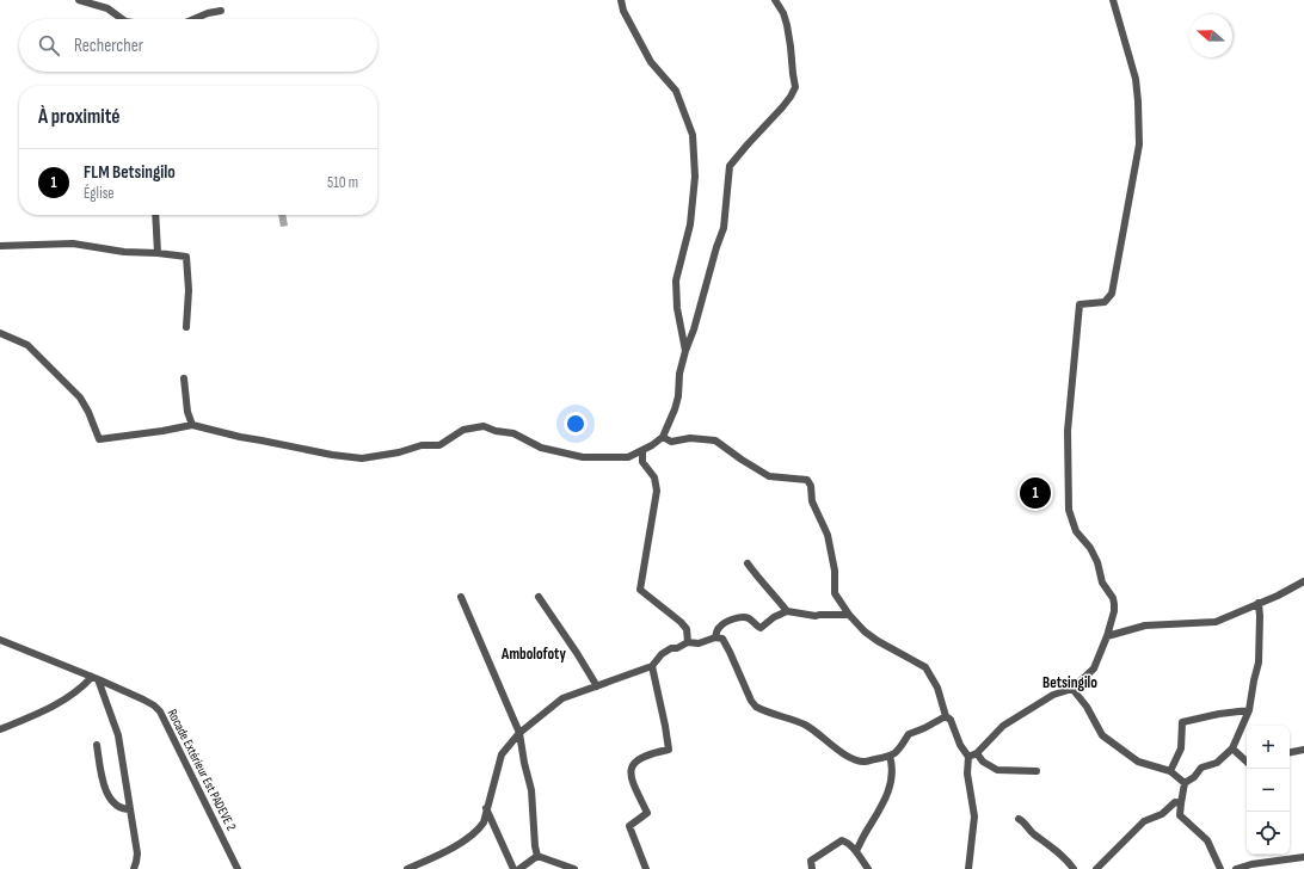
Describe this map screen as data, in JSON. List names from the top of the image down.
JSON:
{
  "streets": {
    "street": ["Rocade Extérieur Est PADEVE 2"]
  },
  "districts": ["Ambolofoty", "Betsingilo"],
  "north": "left",
  "page": {
    "search": "Rechercher",
    "heading": "À proximité",
    "list": [
      {
        "mark": "1",
        "name": "FLM Betsingilo",
        "note": "Église",
        "value": "510 m"
      }
    ],
    "pins": "1",
    "map_buttons": ["+", "−"]
  }
}
